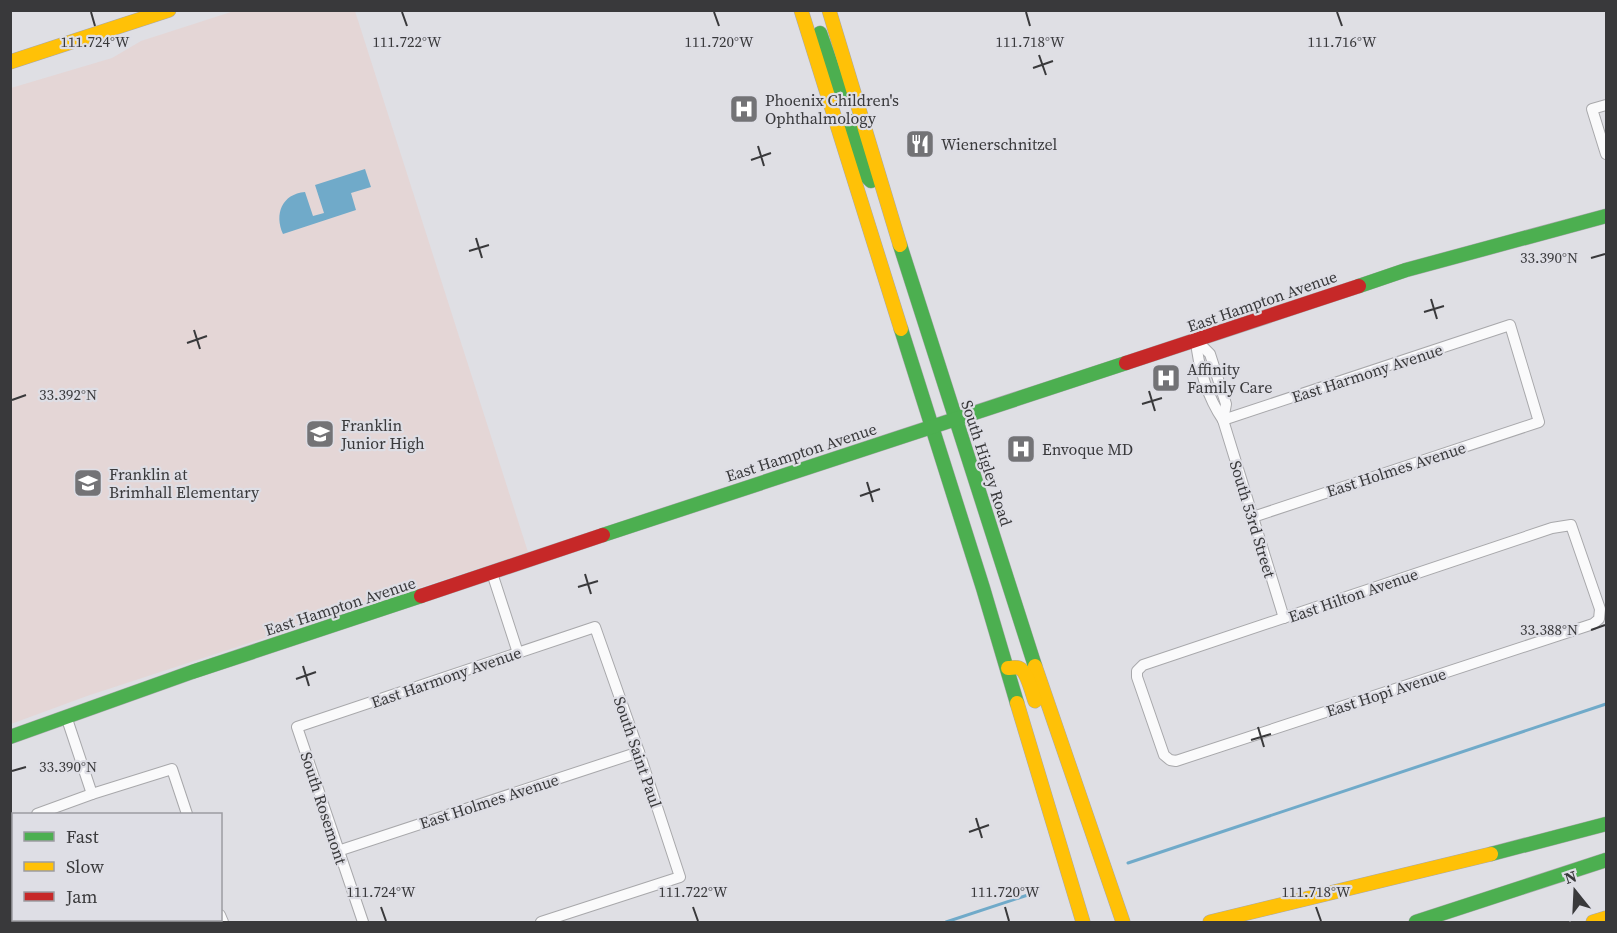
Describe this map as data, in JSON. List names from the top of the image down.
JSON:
{
  "streets": {
    "main road": ["East Hampton Avenue", "South Higley Road"],
    "street": [
      "East Harmony Avenue",
      "East Holmes Avenue",
      "South 53rd Street",
      "East Hilton Avenue",
      "East Hopi Avenue",
      "South Saint Paul",
      "South Rosemont"
    ]
  },
  "crossings": [
    ["East Hampton Avenue", "South Higley Road"],
    ["East Hampton Avenue", "South 53rd Street"],
    ["East Harmony Avenue", "East Holmes Avenue"],
    ["East Harmony Avenue", "South 53rd Street"],
    ["East Harmony Avenue", "South Saint Paul"],
    ["East Harmony Avenue", "South Rosemont"],
    ["East Holmes Avenue", "South 53rd Street"],
    ["East Holmes Avenue", "South Saint Paul"],
    ["East Holmes Avenue", "South Rosemont"],
    ["South 53rd Street", "East Hilton Avenue"],
    ["East Hilton Avenue", "East Hopi Avenue"]
  ],
  "places": {
    "hospital": ["Phoenix Children's Ophthalmology", "Affinity Family Care", "Envoque MD"],
    "restaurant": ["Wienerschnitzel"],
    "school or university": ["Franklin Junior High", "Franklin at Brimhall Elementary"]
  },
  "legend": ["Fast", "Slow", "Jam"],
  "north": "top",
  "coordinates": [
    "111.724°W",
    "111.722°W",
    "111.720°W",
    "111.718°W",
    "111.716°W",
    "33.390°N",
    "33.392°N",
    "33.388°N"
  ]
}
